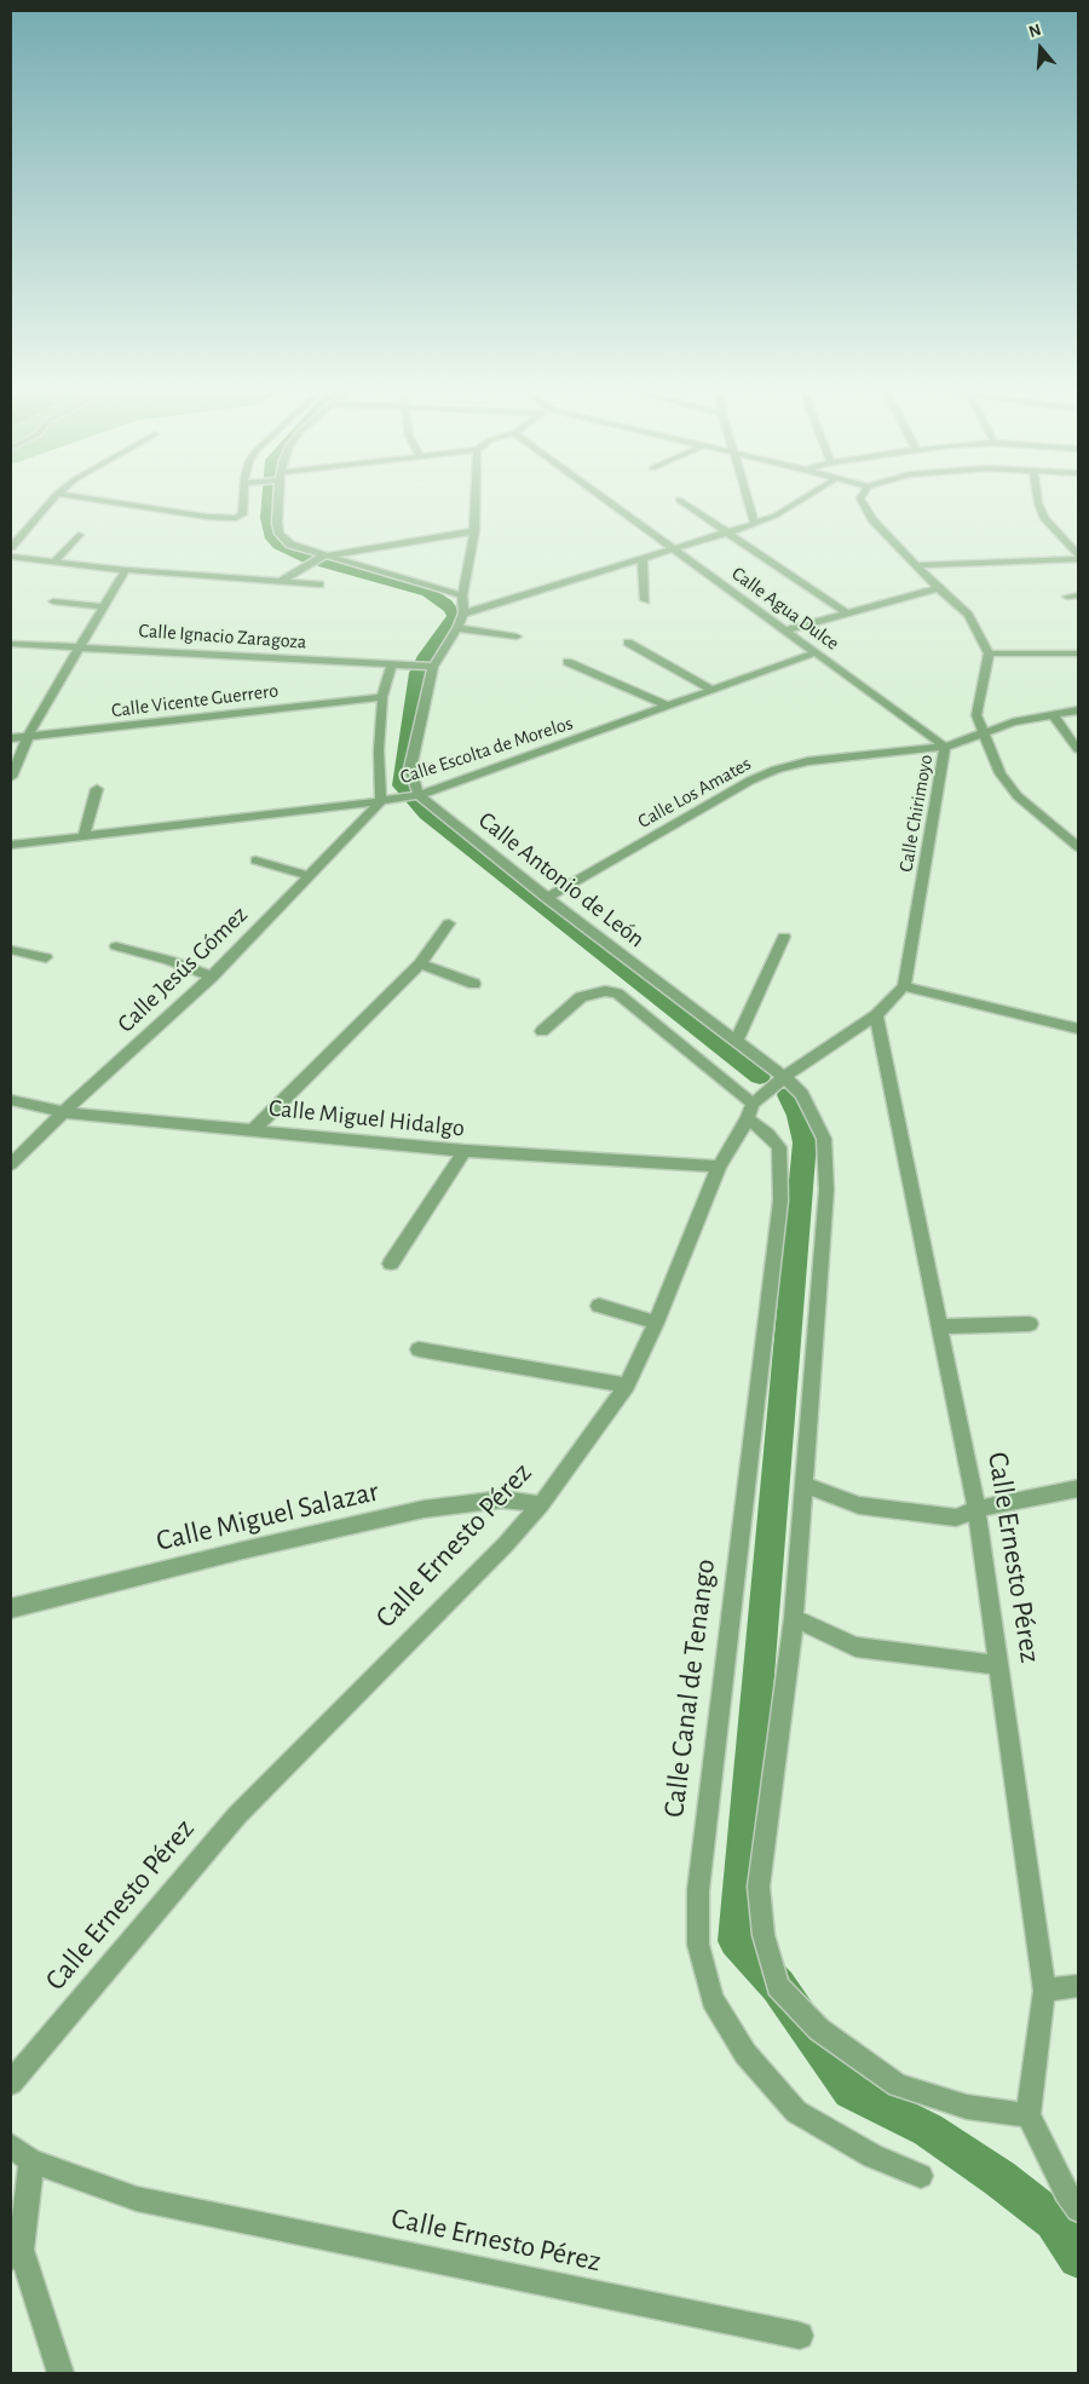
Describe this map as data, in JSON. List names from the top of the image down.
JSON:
{
  "streets": {
    "street": [
      "Calle Agua Dulce",
      "Calle Ignacio Zaragoza",
      "Calle Vicente Guerrero",
      "Calle Escolta de Morelos",
      "Calle Los Amates",
      "Calle Chirimoyo",
      "Calle Antonio de León",
      "Calle Jesús Gómez",
      "Calle Miguel Hidalgo",
      "Calle Miguel Salazar",
      "Calle Ernesto Pérez",
      "Calle Canal de Tenango"
    ]
  },
  "crossings": [
    ["Calle Agua Dulce", "Calle Escolta de Morelos"],
    ["Calle Agua Dulce", "Calle Los Amates"],
    ["Calle Agua Dulce", "Calle Chirimoyo"],
    ["Calle Escolta de Morelos", "Calle Antonio de León"],
    ["Calle Escolta de Morelos", "Calle Jesús Gómez"],
    ["Calle Los Amates", "Calle Chirimoyo"],
    ["Calle Los Amates", "Calle Antonio de León"],
    ["Calle Chirimoyo", "Calle Ernesto Pérez"],
    ["Calle Antonio de León", "Calle Ernesto Pérez"],
    ["Calle Antonio de León", "Calle Canal de Tenango"],
    ["Calle Jesús Gómez", "Calle Miguel Hidalgo"],
    ["Calle Miguel Hidalgo", "Calle Ernesto Pérez"],
    ["Calle Miguel Salazar", "Calle Ernesto Pérez"],
    ["Calle Ernesto Pérez", "Calle Canal de Tenango"]
  ],
  "north": "top"
}
